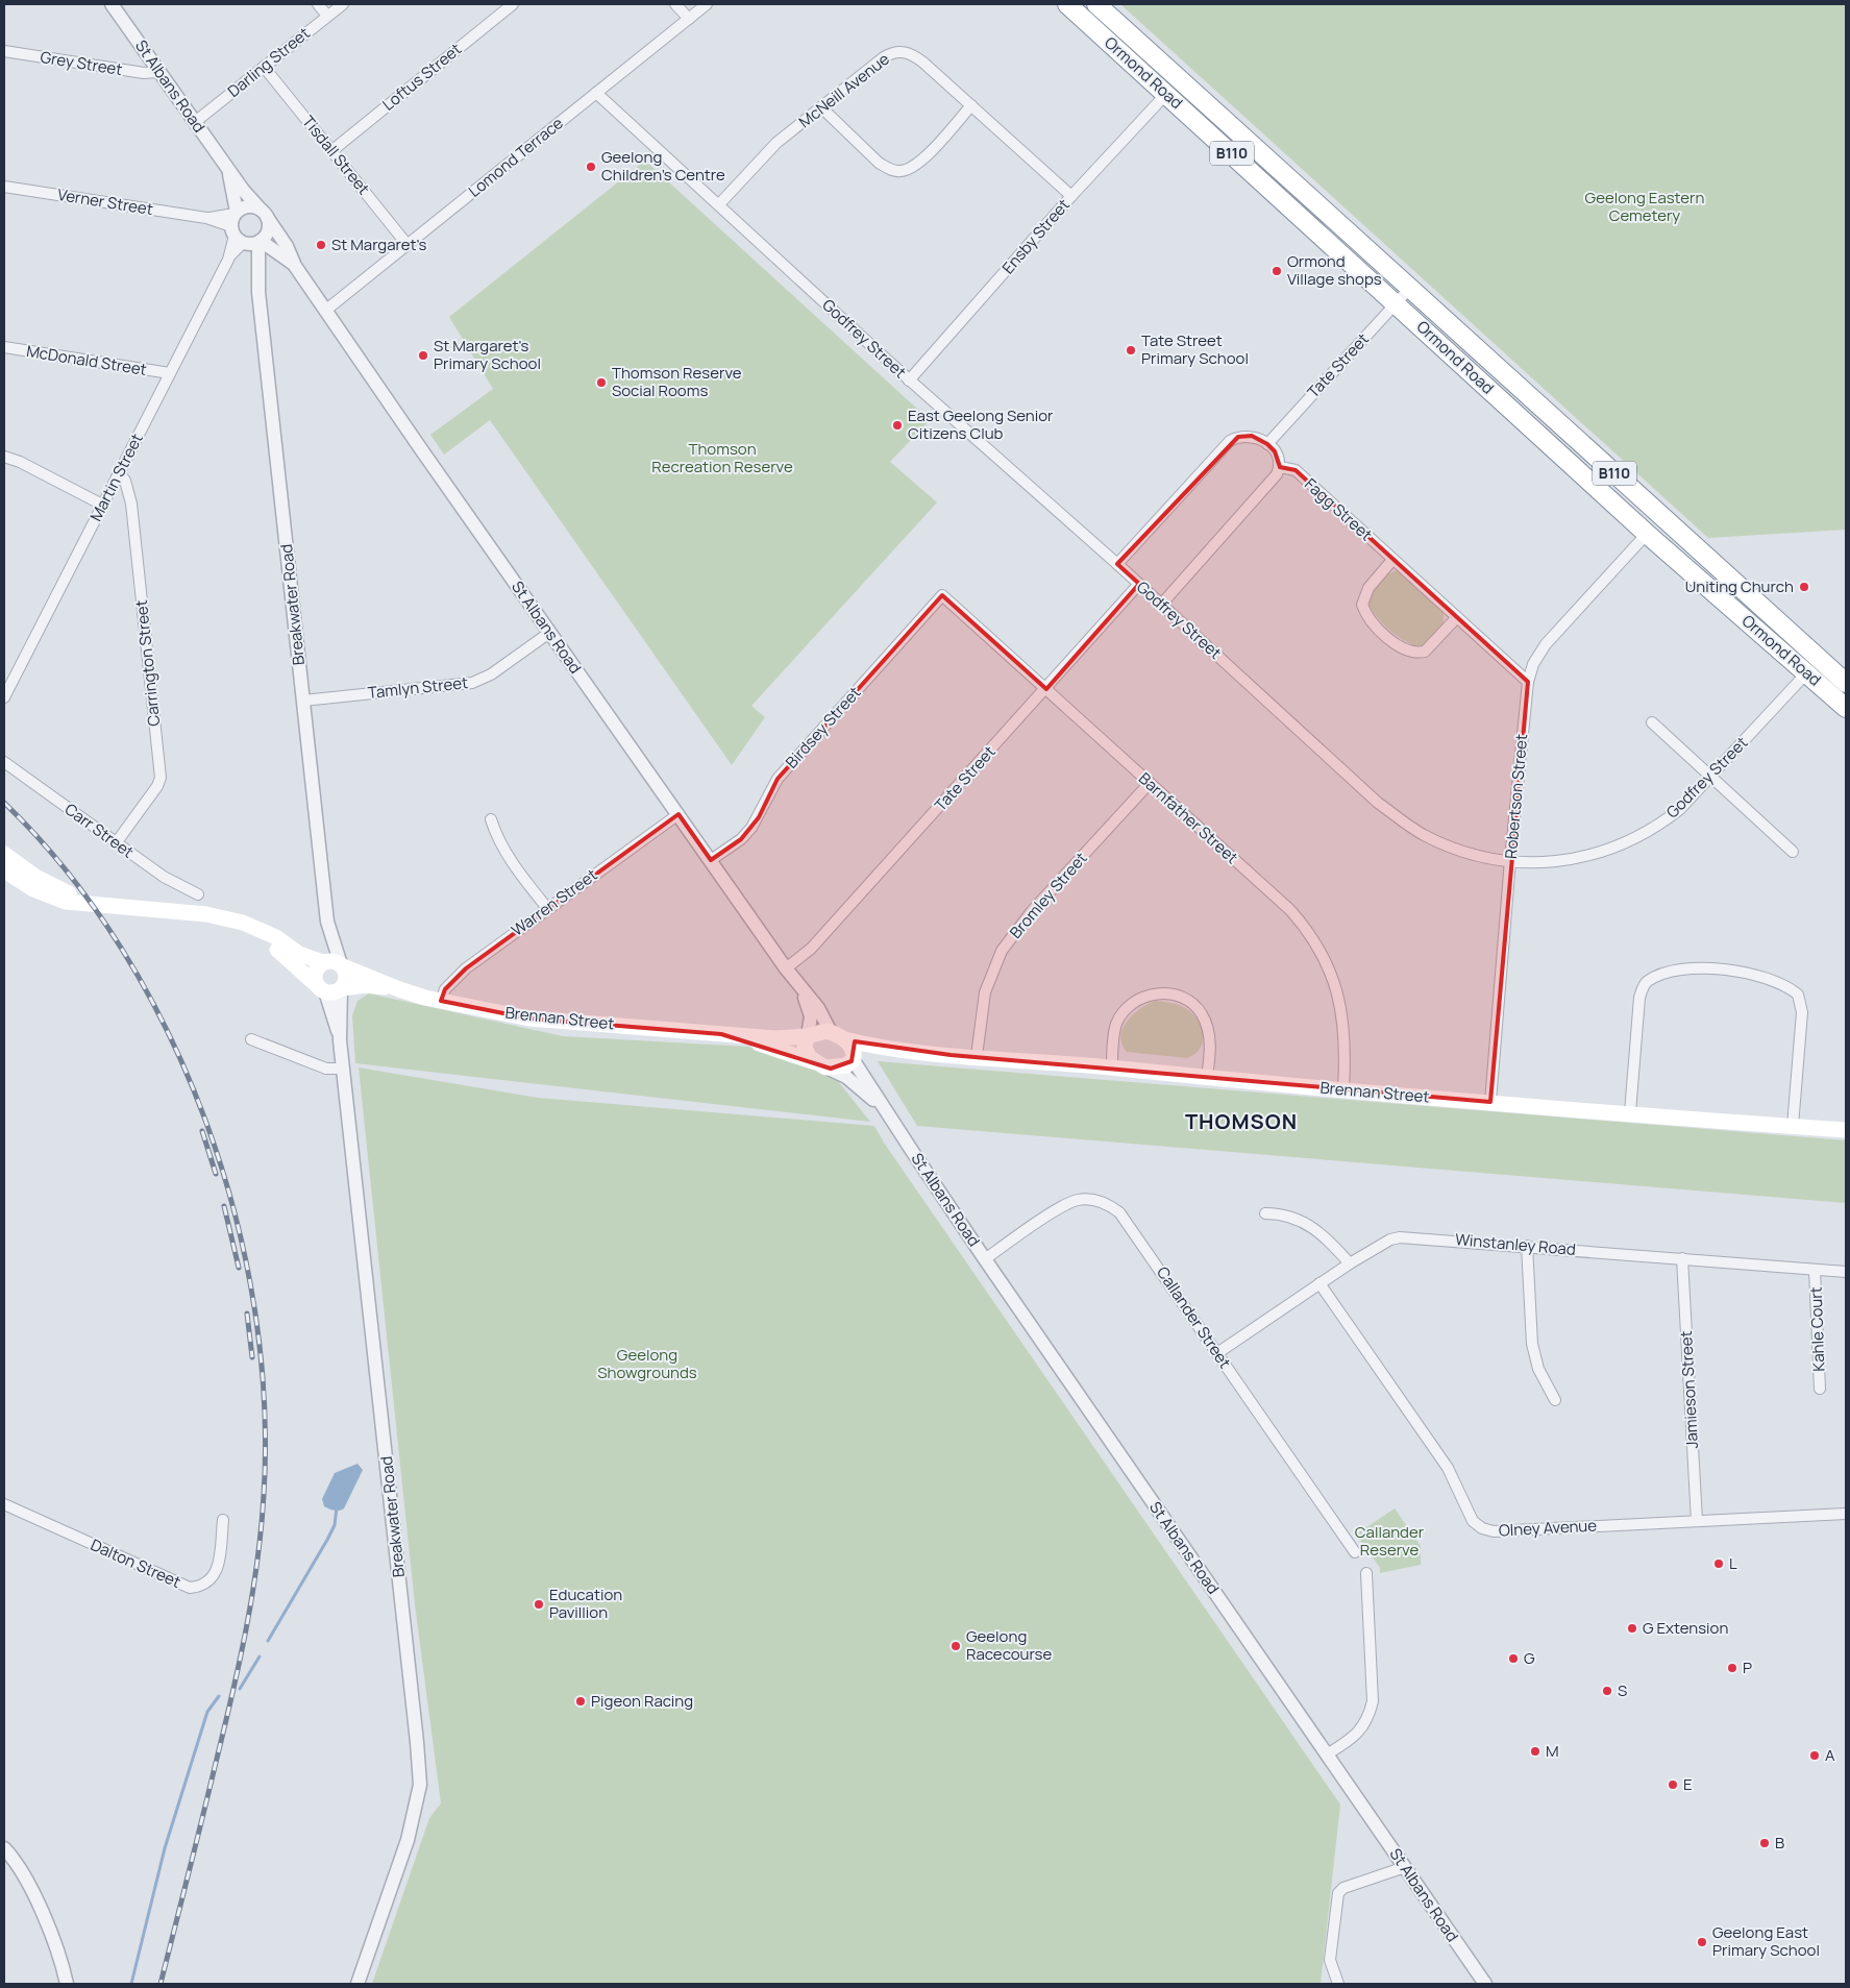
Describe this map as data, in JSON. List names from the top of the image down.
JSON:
{
  "streets": {
    "highway": ["Ormond Road", "B110"],
    "main road": ["Brennan Street"],
    "street": [
      "Darling Street",
      "Grey Street",
      "Loftus Street",
      "St Albans Road",
      "McNeill Avenue",
      "Tisdall Street",
      "Lomond Terrace",
      "Verner Street",
      "Ensby Street",
      "Godfrey Street",
      "McDonald Street",
      "Tate Street",
      "Martin Street",
      "Fagg Street",
      "Breakwater Road",
      "Carrington Street",
      "Tamlyn Street",
      "Birdsey Street",
      "Robertson Street",
      "Barnfather Street",
      "Carr Street",
      "Bromley Street",
      "Warren Street",
      "Winstanley Road",
      "Callander Street",
      "Kahle Court",
      "Jamieson Street",
      "Olney Avenue",
      "Dalton Street"
    ]
  },
  "crossings": [
    ["Darling Street", "St Albans Road"],
    ["Darling Street", "Tisdall Street"],
    ["Grey Street", "St Albans Road"],
    ["Ormond Road", "Ensby Street"],
    ["Ormond Road", "Godfrey Street"],
    ["Ormond Road", "Tate Street"],
    ["Ormond Road", "Robertson Street"],
    ["Loftus Street", "Tisdall Street"],
    ["St Albans Road", "Lomond Terrace"],
    ["St Albans Road", "Verner Street"],
    ["St Albans Road", "Tate Street"],
    ["St Albans Road", "Martin Street"],
    ["St Albans Road", "Breakwater Road"],
    ["St Albans Road", "Tamlyn Street"],
    ["St Albans Road", "Birdsey Street"],
    ["St Albans Road", "Warren Street"],
    ["St Albans Road", "Brennan Street"],
    ["St Albans Road", "Callander Street"],
    ["McNeill Avenue", "Ensby Street"],
    ["McNeill Avenue", "Godfrey Street"],
    ["Tisdall Street", "Lomond Terrace"],
    ["Lomond Terrace", "Godfrey Street"],
    ["Verner Street", "Martin Street"],
    ["Verner Street", "Breakwater Road"],
    ["Ensby Street", "Godfrey Street"],
    ["Godfrey Street", "Tate Street"],
    ["Godfrey Street", "Robertson Street"],
    ["McDonald Street", "Martin Street"],
    ["Tate Street", "Barnfather Street"],
    ["Martin Street", "Breakwater Road"],
    ["Martin Street", "Carrington Street"],
    ["Fagg Street", "Robertson Street"],
    ["Breakwater Road", "Tamlyn Street"],
    ["Breakwater Road", "Brennan Street"],
    ["Carrington Street", "Carr Street"],
    ["Birdsey Street", "Barnfather Street"],
    ["Robertson Street", "Brennan Street"],
    ["Barnfather Street", "Bromley Street"],
    ["Barnfather Street", "Brennan Street"],
    ["Bromley Street", "Brennan Street"],
    ["Warren Street", "Brennan Street"],
    ["Winstanley Road", "Callander Street"],
    ["Winstanley Road", "Kahle Court"],
    ["Winstanley Road", "Jamieson Street"],
    ["Winstanley Road", "Olney Avenue"],
    ["Jamieson Street", "Olney Avenue"]
  ],
  "districts": ["THOMSON"],
  "parks": [
    "Geelong Eastern Cemetery",
    "Thomson Recreation Reserve",
    "Geelong Showgrounds",
    "Callander Reserve"
  ],
  "places": [
    "Geelong Children's Centre",
    "St Margaret's",
    "Ormond Village shops",
    "Tate Street Primary School",
    "St Margaret's Primary School",
    "Thomson Reserve Social Rooms",
    "East Geelong Senior Citizens Club",
    "Uniting Church",
    "L",
    "Education Pavillion",
    "G Extension",
    "Geelong Racecourse",
    "G",
    "P",
    "S",
    "Pigeon Racing",
    "M",
    "A",
    "E",
    "B",
    "Geelong East Primary School"
  ]
}
